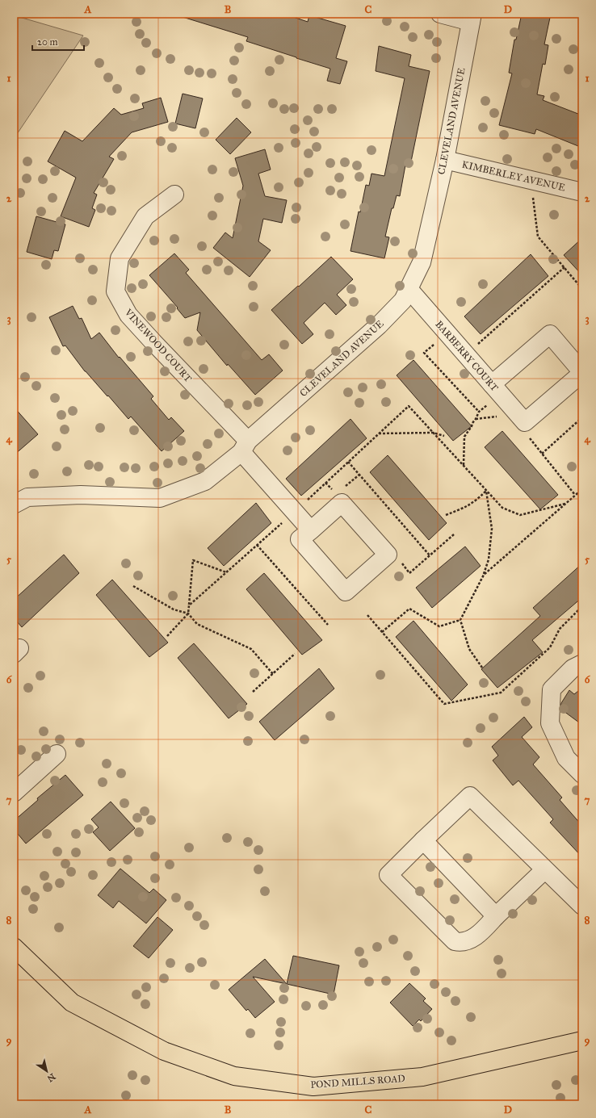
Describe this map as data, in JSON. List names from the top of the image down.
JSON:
{
  "streets": {
    "main road": ["POND MILLS ROAD"],
    "street": [
      "CLEVELAND AVENUE",
      "KIMBERLEY AVENUE",
      "VINEWOOD COURT",
      "BARBERRY COURT"
    ]
  },
  "crossings": [
    ["CLEVELAND AVENUE", "KIMBERLEY AVENUE"],
    ["CLEVELAND AVENUE", "VINEWOOD COURT"],
    ["CLEVELAND AVENUE", "BARBERRY COURT"]
  ],
  "scale_bar": "20 m",
  "north": "bottom right",
  "grid": {
    "columns": [
      "A",
      "B",
      "C",
      "D"
    ],
    "rows": [
      "1",
      "2",
      "3",
      "4",
      "5",
      "6",
      "7",
      "8",
      "9"
    ]
  }
}
